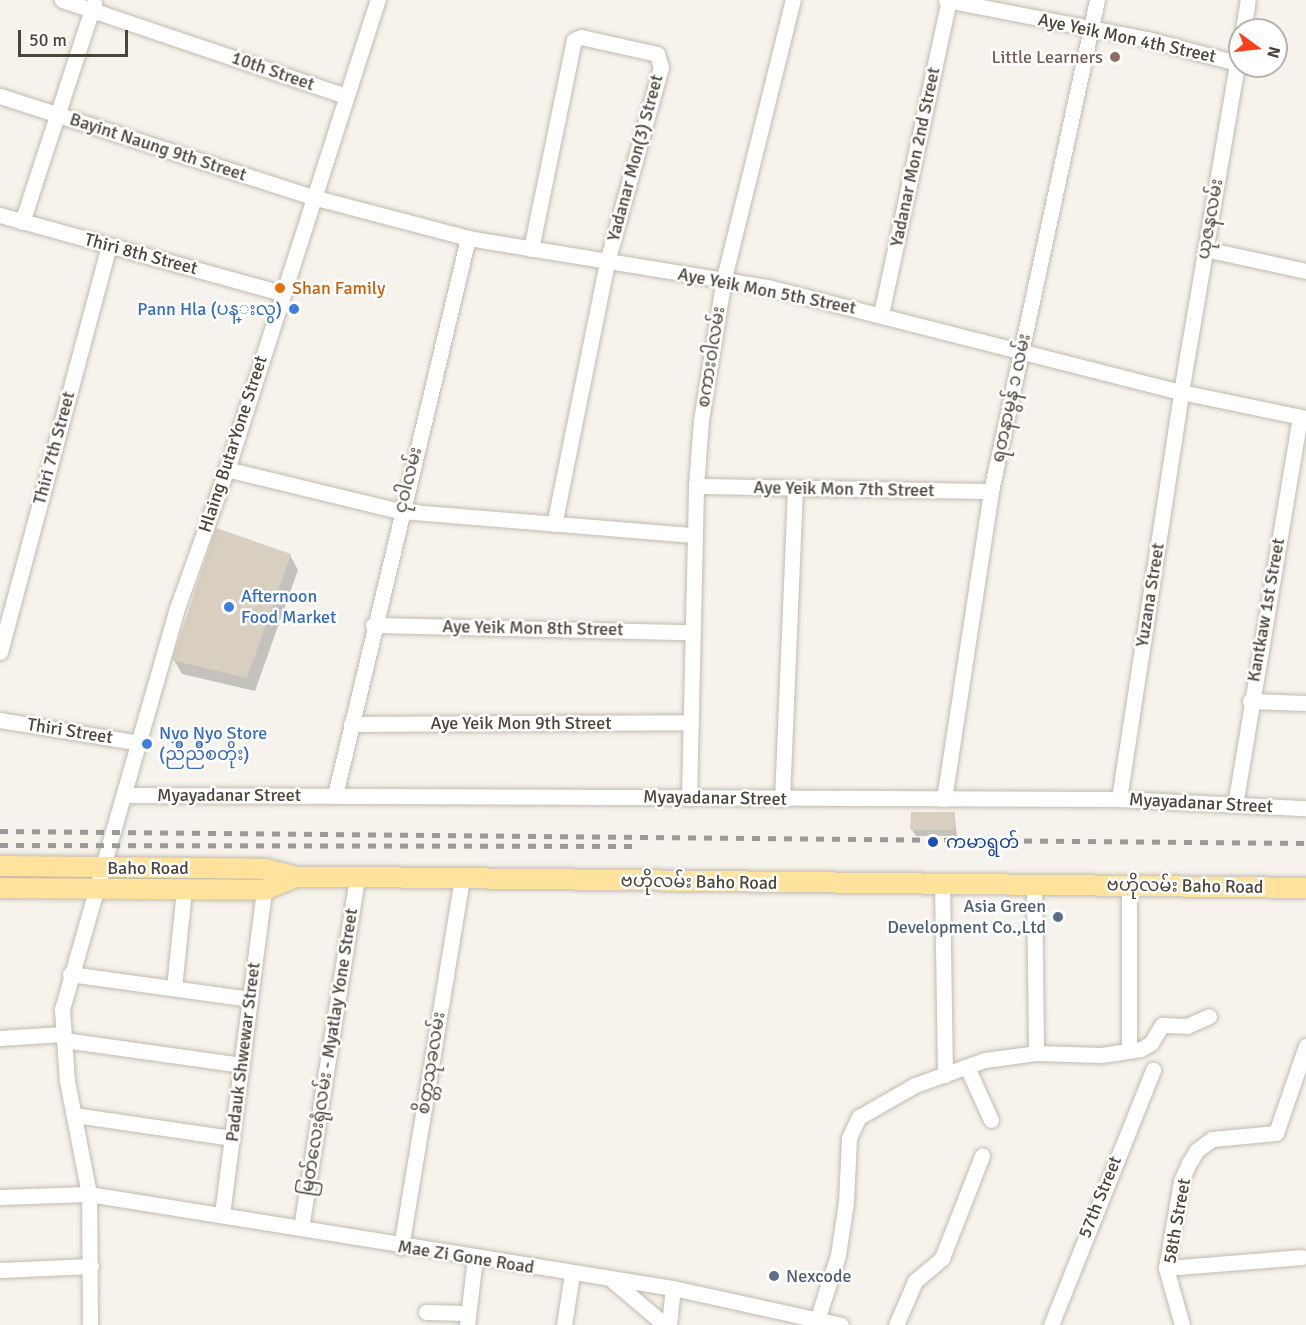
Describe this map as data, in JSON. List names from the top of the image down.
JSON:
{
  "streets": {
    "main road": ["Baho Road", "ဗဟိုလမ်း Baho Road"],
    "street": [
      "Aye Yeik Mon 4th Street",
      "10th Street",
      "Bayint Naung 9th Street",
      "Yadanar Mon 2nd Street",
      "Yadanar Mon(3) Street",
      "ယုဇနလမ်း",
      "Thiri 8th Street",
      "Aye Yeik Mon 5th Street",
      "စကား၀ါလမ်း",
      "ရတနာမွန် ၁ လမ်း",
      "Hlaing ButarYone Street",
      "Thiri 7th Street",
      "ငုဝါလမ်း",
      "Aye Yeik Mon 7th Street",
      "Yuzana Street",
      "Kantkaw 1st Street",
      "Aye Yeik Mon 8th Street",
      "Aye Yeik Mon 9th Street",
      "Thiri Street",
      "Myayadanar Street",
      "Padauk Shwewar Street",
      "မြတ်လေးရုံလမ်း - Myatlay Yone Street",
      "စိတ္တသုခလမ်း",
      "57th Street",
      "58th Street",
      "Mae Zi Gone Road"
    ]
  },
  "crossings": [
    ["Aye Yeik Mon 4th Street", "Yadanar Mon 2nd Street"],
    ["Aye Yeik Mon 4th Street", "ရတနာမွန် ၁ လမ်း"],
    ["10th Street", "Hlaing ButarYone Street"],
    ["Bayint Naung 9th Street", "Aye Yeik Mon 5th Street"],
    ["Bayint Naung 9th Street", "Hlaing ButarYone Street"],
    ["Yadanar Mon 2nd Street", "Aye Yeik Mon 5th Street"],
    ["Yadanar Mon(3) Street", "Aye Yeik Mon 5th Street"],
    ["ယုဇနလမ်း", "Aye Yeik Mon 5th Street"],
    ["ယုဇနလမ်း", "Yuzana Street"],
    ["Thiri 8th Street", "Hlaing ButarYone Street"],
    ["Thiri 8th Street", "Thiri 7th Street"],
    ["Aye Yeik Mon 5th Street", "စကား၀ါလမ်း"],
    ["Aye Yeik Mon 5th Street", "ရတနာမွန် ၁ လမ်း"],
    ["Aye Yeik Mon 5th Street", "Hlaing ButarYone Street"],
    ["Aye Yeik Mon 5th Street", "ငုဝါလမ်း"],
    ["Aye Yeik Mon 5th Street", "Yuzana Street"],
    ["Aye Yeik Mon 5th Street", "Kantkaw 1st Street"],
    ["စကား၀ါလမ်း", "Aye Yeik Mon 7th Street"],
    ["စကား၀ါလမ်း", "Aye Yeik Mon 8th Street"],
    ["စကား၀ါလမ်း", "Aye Yeik Mon 9th Street"],
    ["စကား၀ါလမ်း", "Myayadanar Street"],
    ["ရတနာမွန် ၁ လမ်း", "Aye Yeik Mon 7th Street"],
    ["ရတနာမွန် ၁ လမ်း", "Myayadanar Street"],
    ["Hlaing ButarYone Street", "Thiri Street"],
    ["Hlaing ButarYone Street", "Myayadanar Street"],
    ["Hlaing ButarYone Street", "Baho Road"],
    ["Hlaing ButarYone Street", "ဗဟိုလမ်း Baho Road"],
    ["Hlaing ButarYone Street", "Mae Zi Gone Road"],
    ["ငုဝါလမ်း", "Aye Yeik Mon 8th Street"],
    ["ငုဝါလမ်း", "Aye Yeik Mon 9th Street"],
    ["ငုဝါလမ်း", "Myayadanar Street"],
    ["Yuzana Street", "Myayadanar Street"],
    ["Kantkaw 1st Street", "Myayadanar Street"],
    ["Baho Road", "ဗဟိုလမ်း Baho Road"],
    ["ဗဟိုလမ်း Baho Road", "Padauk Shwewar Street"],
    ["ဗဟိုလမ်း Baho Road", "မြတ်လေးရုံလမ်း - Myatlay Yone Street"],
    ["ဗဟိုလမ်း Baho Road", "စိတ္တသုခလမ်း"],
    ["Padauk Shwewar Street", "Mae Zi Gone Road"],
    ["မြတ်လေးရုံလမ်း - Myatlay Yone Street", "Mae Zi Gone Road"],
    ["စိတ္တသုခလမ်း", "Mae Zi Gone Road"]
  ],
  "places": [
    "Little Learners",
    "Shan Family",
    "Pann Hla (ပန္းလွ)",
    "Afternoon Food Market",
    "Nyo Nyo Store (ညိဳညိဳစတိုး)",
    "ကမာရွတ်",
    "Asia Green Development Co.,Ltd",
    "Nexcode"
  ],
  "scale_bar": "50 m",
  "north": "right"
}
